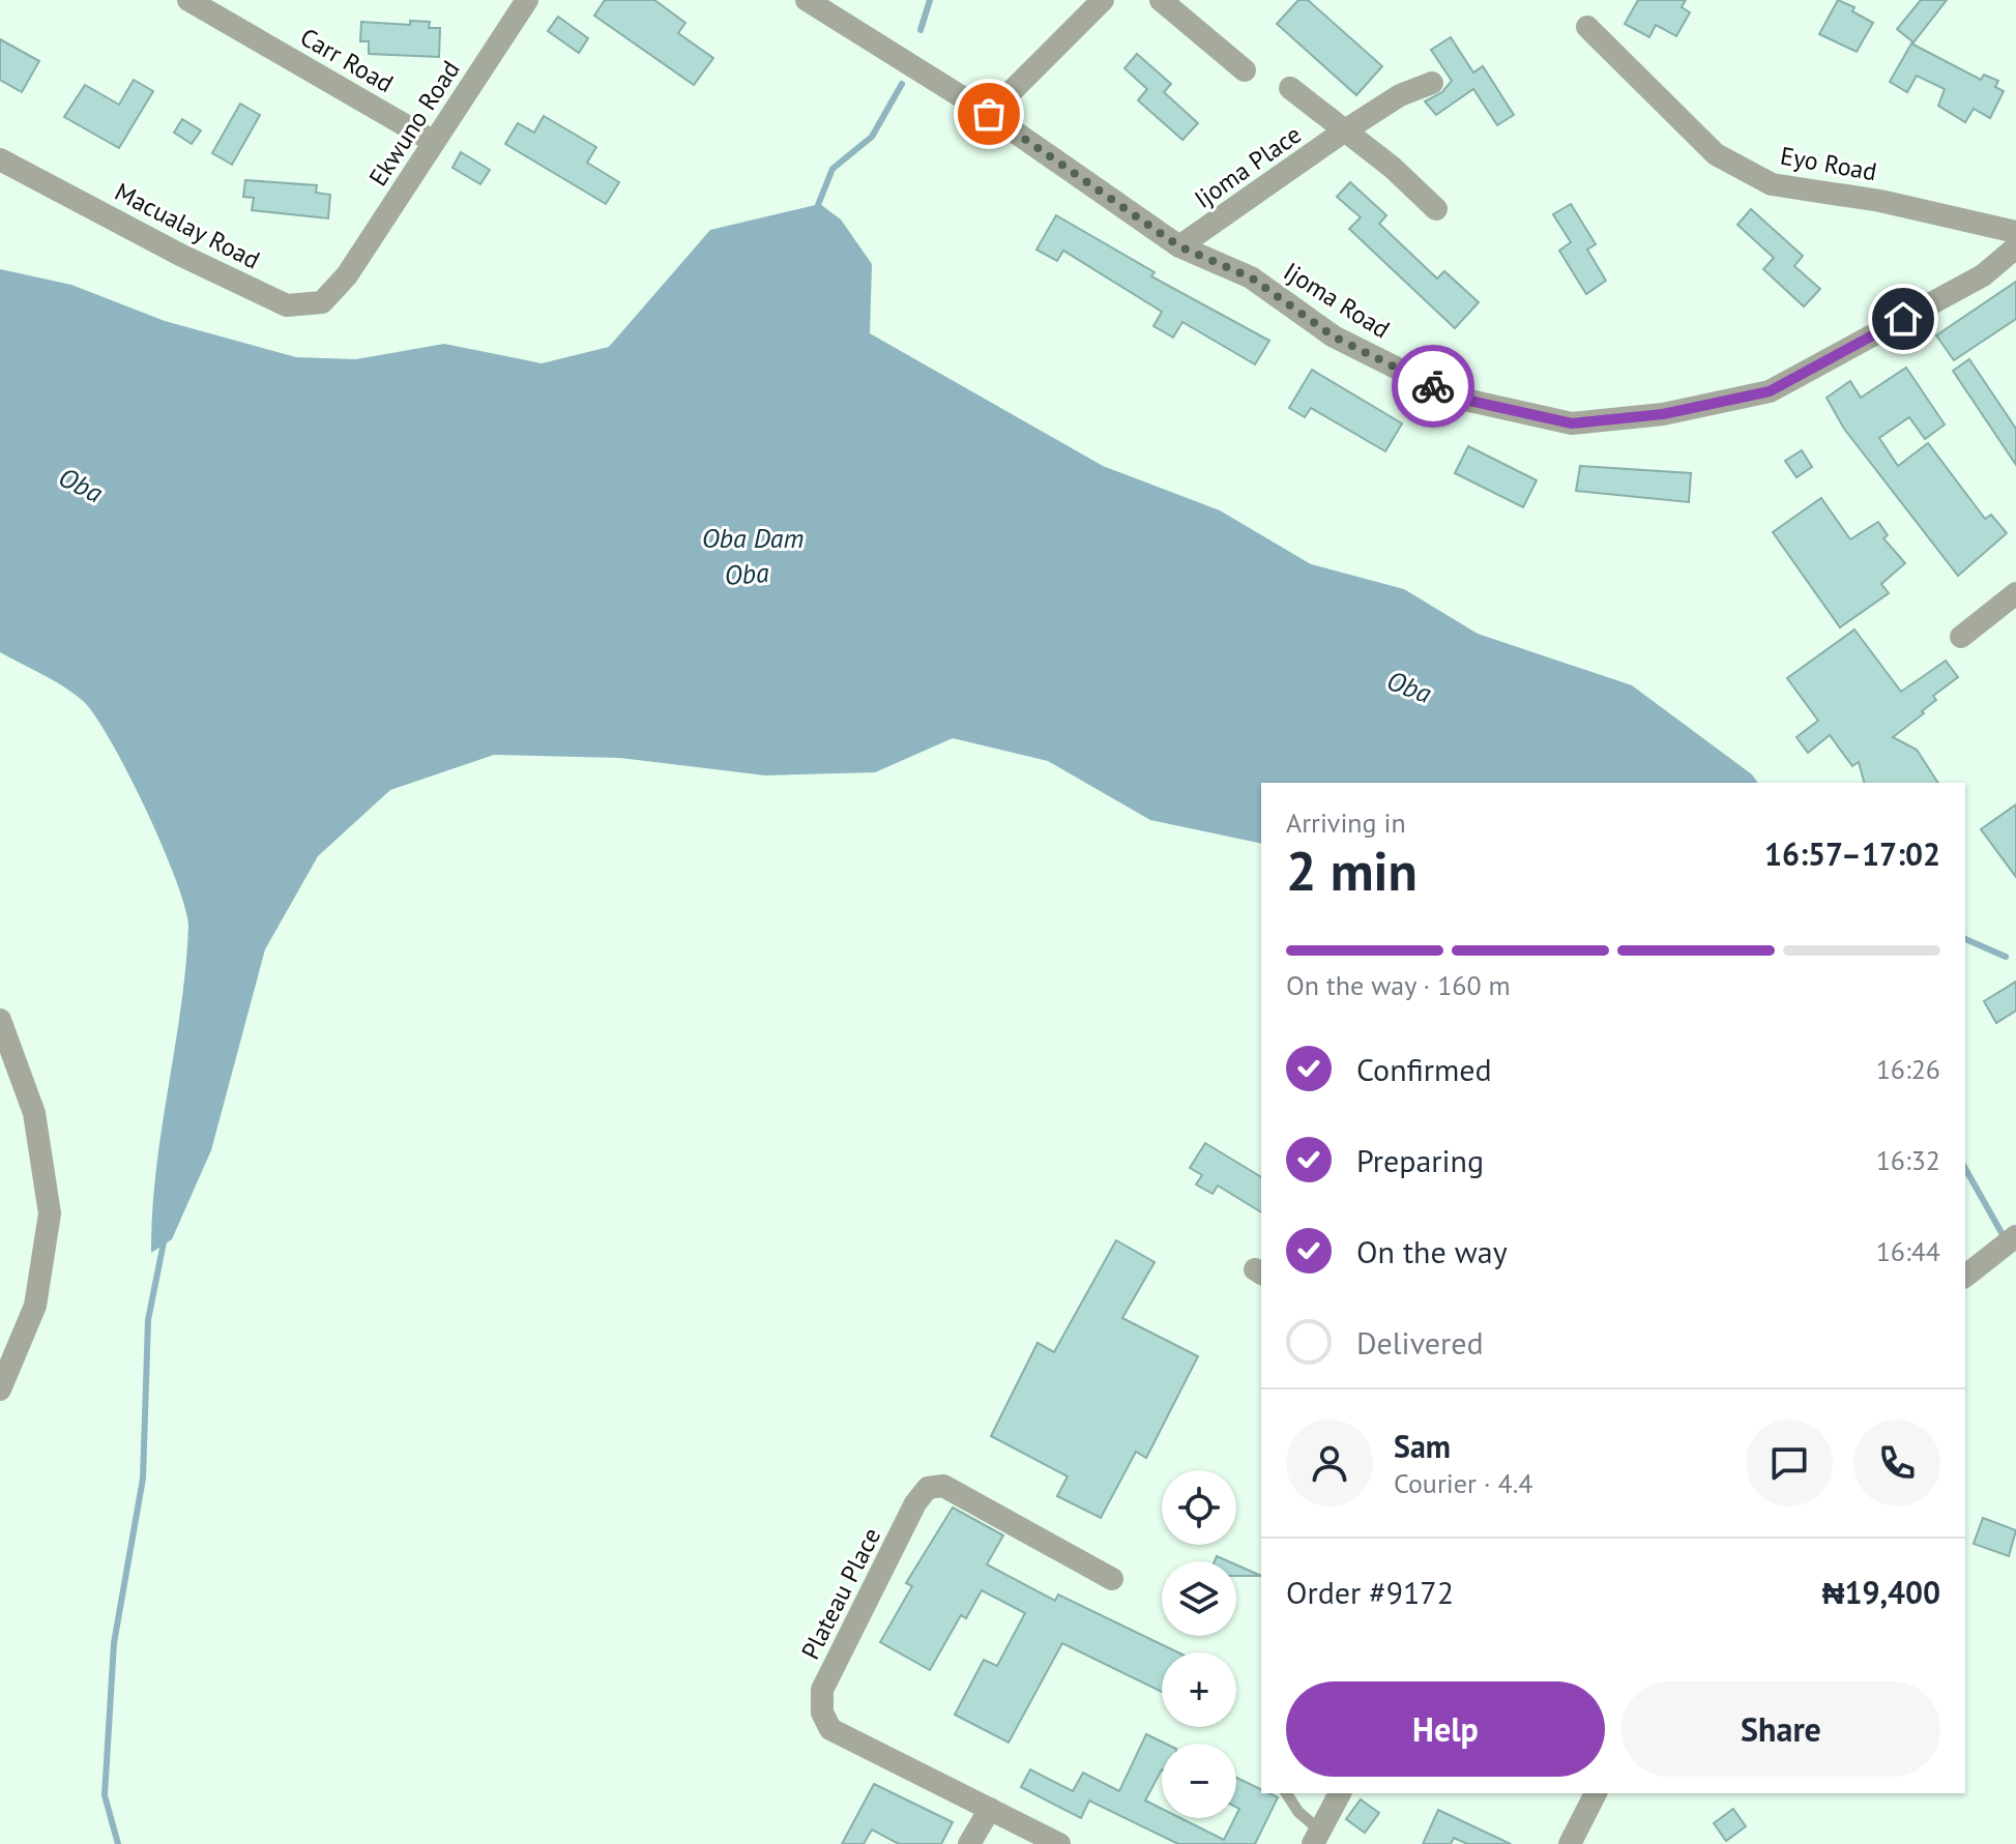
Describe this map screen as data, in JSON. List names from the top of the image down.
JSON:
{
  "streets": {
    "street": [
      "Carr Road",
      "Ekwuno Road",
      "Eyo Road",
      "Ijoma Place",
      "Macualay Road",
      "Ijoma Road",
      "Plateau Place"
    ]
  },
  "crossings": [
    ["Carr Road", "Ekwuno Road"],
    ["Ekwuno Road", "Macualay Road"],
    ["Ijoma Place", "Ijoma Road"]
  ],
  "water": ["Oba", "Oba Dam"],
  "page": {
    "heading": ["2 min", "Arriving in", "16:57–17:02"],
    "panel": [
      "Sam",
      "Courier · 4.4",
      "Order #9172",
      "₦19,400"
    ],
    "bar": "On the way · 160 m",
    "list": [
      ["Confirmed", "16:26"],
      ["Preparing", "16:32"],
      ["On the way", "16:44"],
      "Delivered"
    ],
    "map_buttons": ["+", "−"],
    "buttons": ["Help", "Share"]
  }
}
